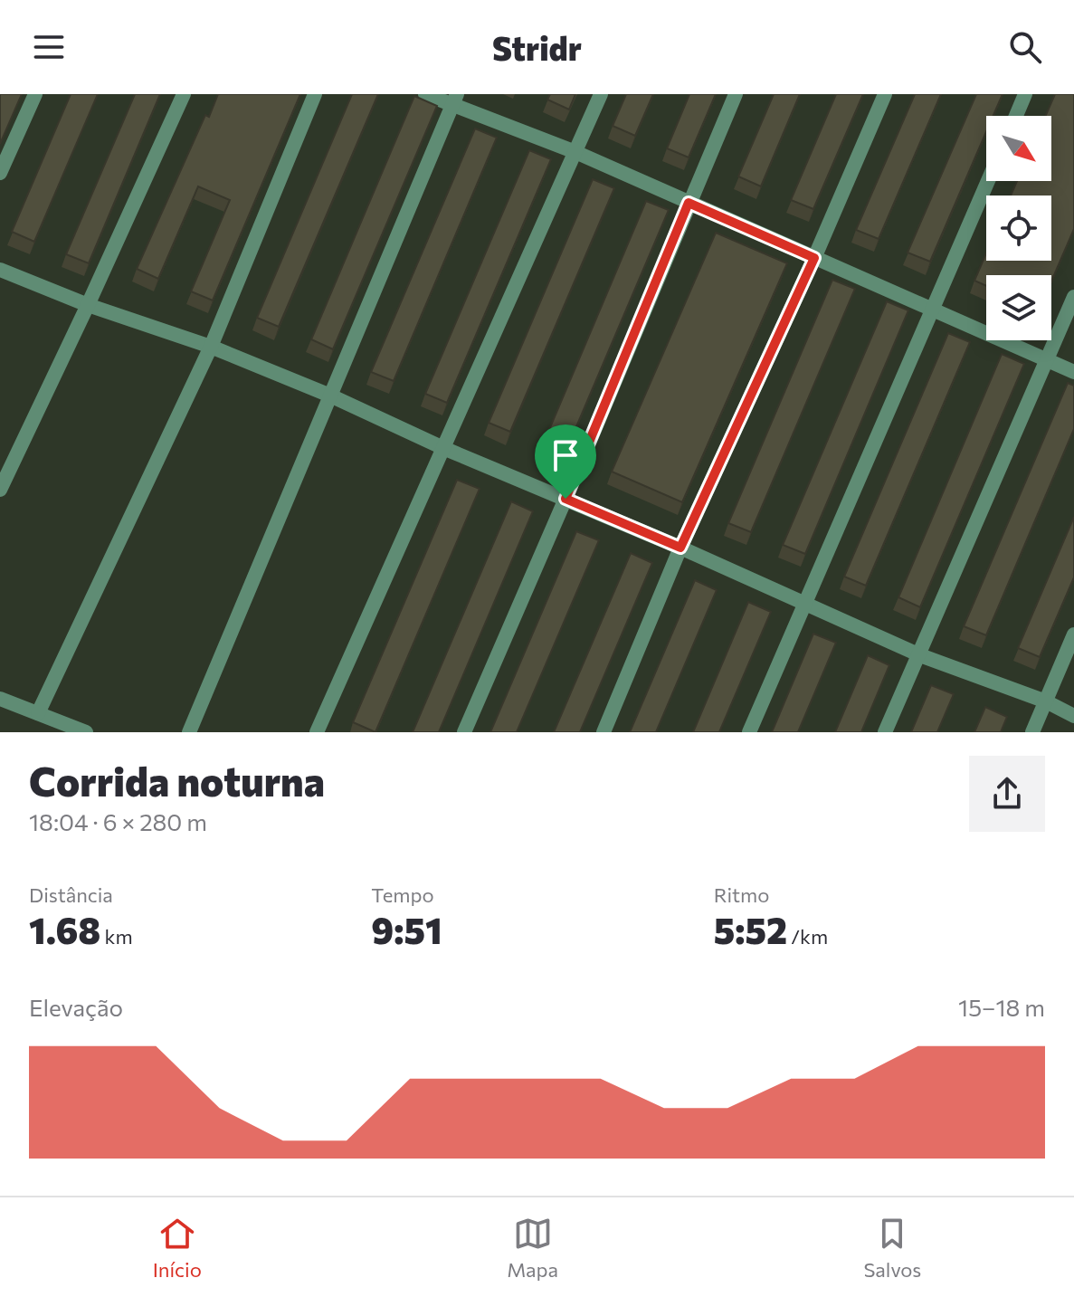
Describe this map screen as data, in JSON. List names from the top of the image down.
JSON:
{
  "north": "bottom right",
  "page": {
    "header": "Stridr",
    "heading": ["Corrida noturna", "18:04 · 6 × 280 m"],
    "stats": [
      ["Distância", "1.68 km"],
      ["Tempo", "9:51"],
      ["Ritmo", "5:52 /km"]
    ],
    "chart": ["Elevação", "15–18 m"],
    "tabs": ["Início", "Mapa", "Salvos"]
  }
}
